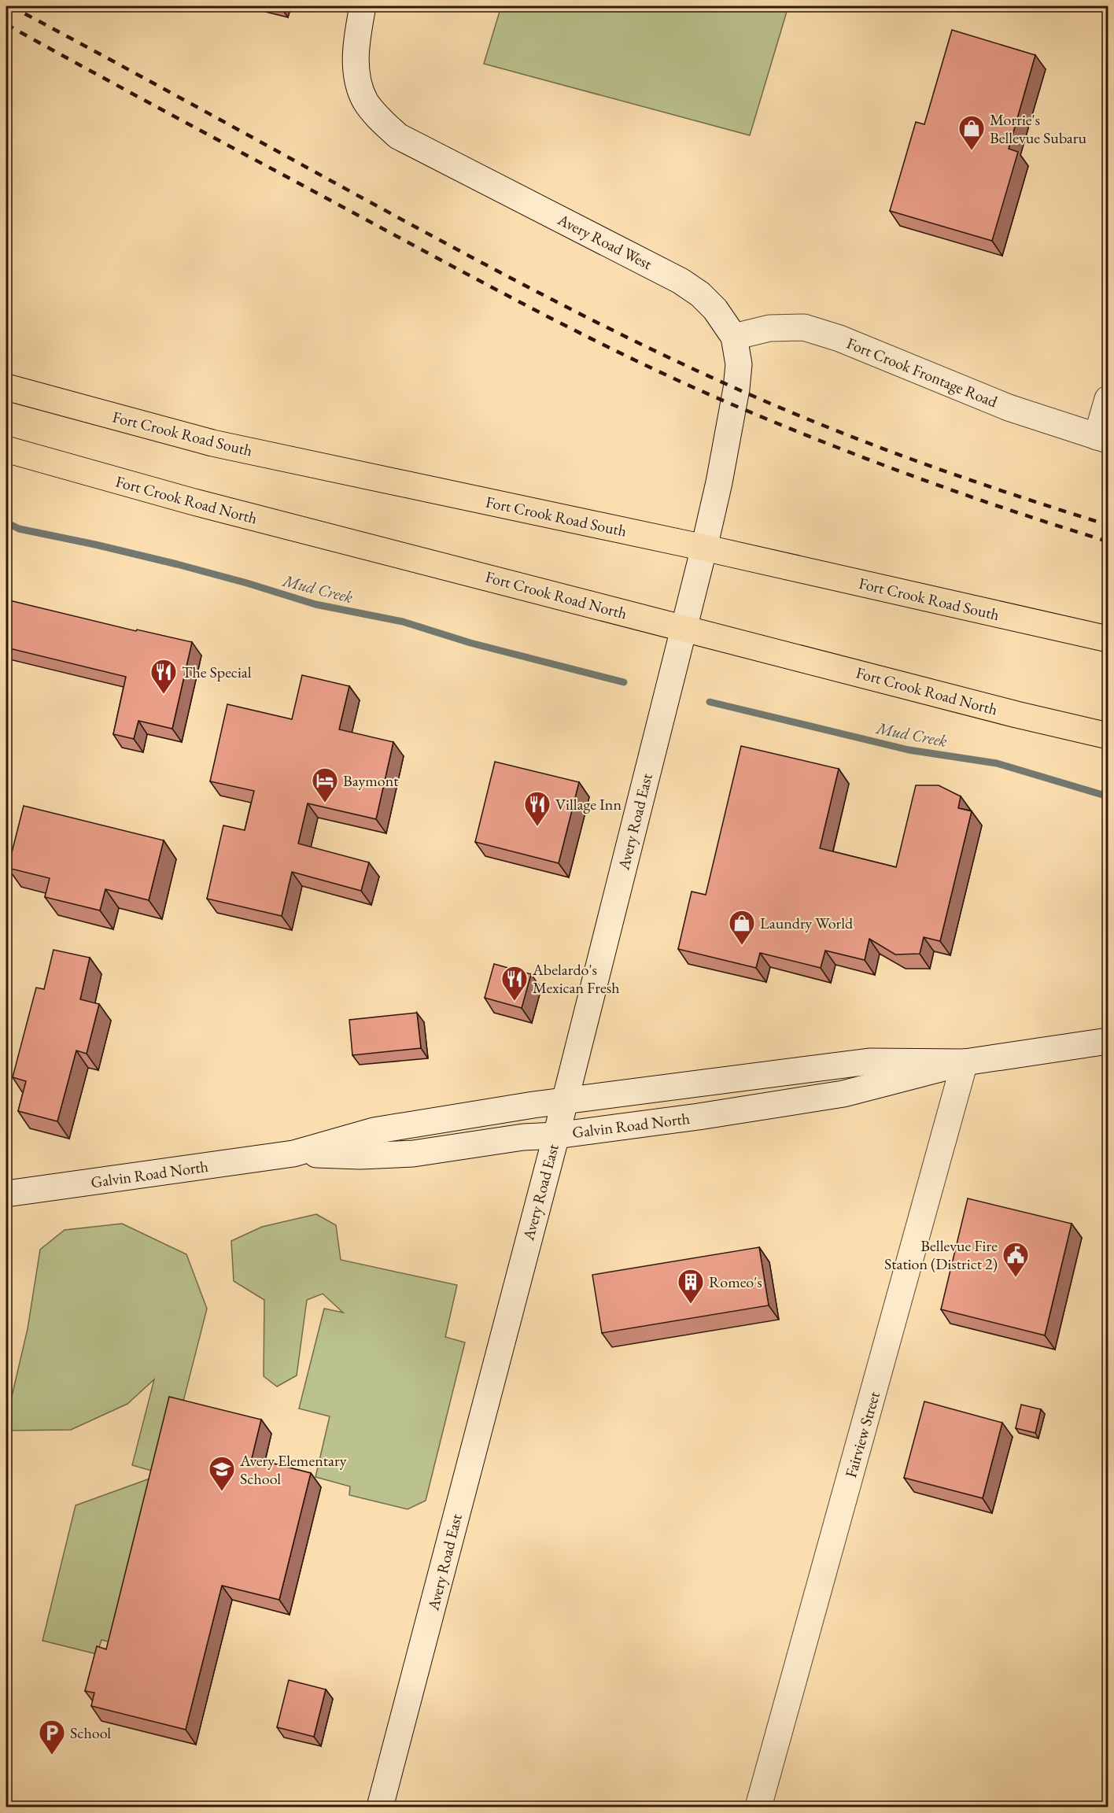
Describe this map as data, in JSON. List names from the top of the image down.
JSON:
{
  "streets": {
    "main road": ["Fort Crook Road South", "Fort Crook Road North"],
    "street": [
      "Avery Road West",
      "Fort Crook Frontage Road",
      "Avery Road East",
      "Galvin Road North",
      "Fairview Street"
    ]
  },
  "crossings": [
    ["Avery Road West", "Fort Crook Frontage Road"],
    ["Avery Road West", "Fort Crook Road South"],
    ["Avery Road West", "Avery Road East"],
    ["Fort Crook Road South", "Avery Road East"],
    ["Fort Crook Road North", "Avery Road East"],
    ["Avery Road East", "Galvin Road North"],
    ["Galvin Road North", "Fairview Street"]
  ],
  "water": ["Mud Creek"],
  "places": {
    "shop": ["Morrie's Bellevue Subaru", "Laundry World"],
    "restaurant": ["The Special", "Village Inn", "Abelardo's Mexican Fresh"],
    "hotel": ["Baymont"],
    "public building": ["Bellevue Fire Station (District 2)"],
    "building": ["Romeo's"],
    "school or university": ["Avery Elementary School"],
    "parking": ["School"]
  }
}
